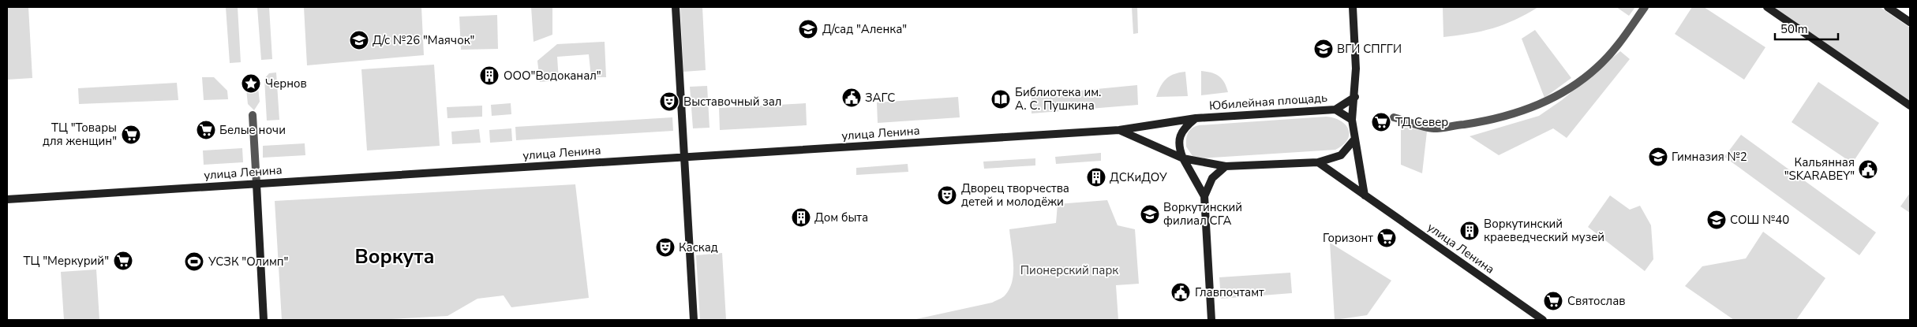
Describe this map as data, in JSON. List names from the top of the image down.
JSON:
{
  "streets": {
    "main road": ["Юбилейная площадь", "улица Ленина"]
  },
  "crossings": [
    ["Юбилейная площадь", "улица Ленина"]
  ],
  "districts": ["Воркута"],
  "parks": ["Пионерский парк"],
  "places": {
    "school or university": [
      "Д/сад \"Аленка\"",
      "Д/с №26 \"Маячок\"",
      "ВГИ СПГГИ",
      "Гимназия №2",
      "Воркутинский филиал СГА",
      "СОШ №40"
    ],
    "building": [
      "ООО\"Водоканал\"",
      "ДСКиДОУ",
      "Дом быта",
      "Воркутинский краеведческий музей"
    ],
    "place": ["Чернов"],
    "public building": ["ЗАГС", "Кальянная \"SKARABEY\"", "Главпочтамт"],
    "library": ["Библиотека им. А. С. Пушкина"],
    "theatre": ["Выставочный зал", "Дворец творчества детей и молодёжи", "Каскад"],
    "supermarket": [
      "ТД Север",
      "Белые ночи",
      "ТЦ \"Товары для женщин\"",
      "Горизонт",
      "ТЦ \"Меркурий\"",
      "Святослав"
    ],
    "sports": ["УСЗК \"Олимп\""]
  },
  "scale_bar": "50 m"
}
